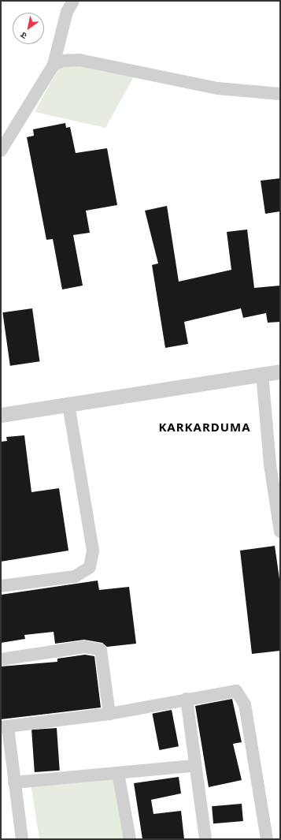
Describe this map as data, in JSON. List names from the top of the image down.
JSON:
{
  "districts": ["KARKARDUMA"],
  "north": "bottom left"
}
